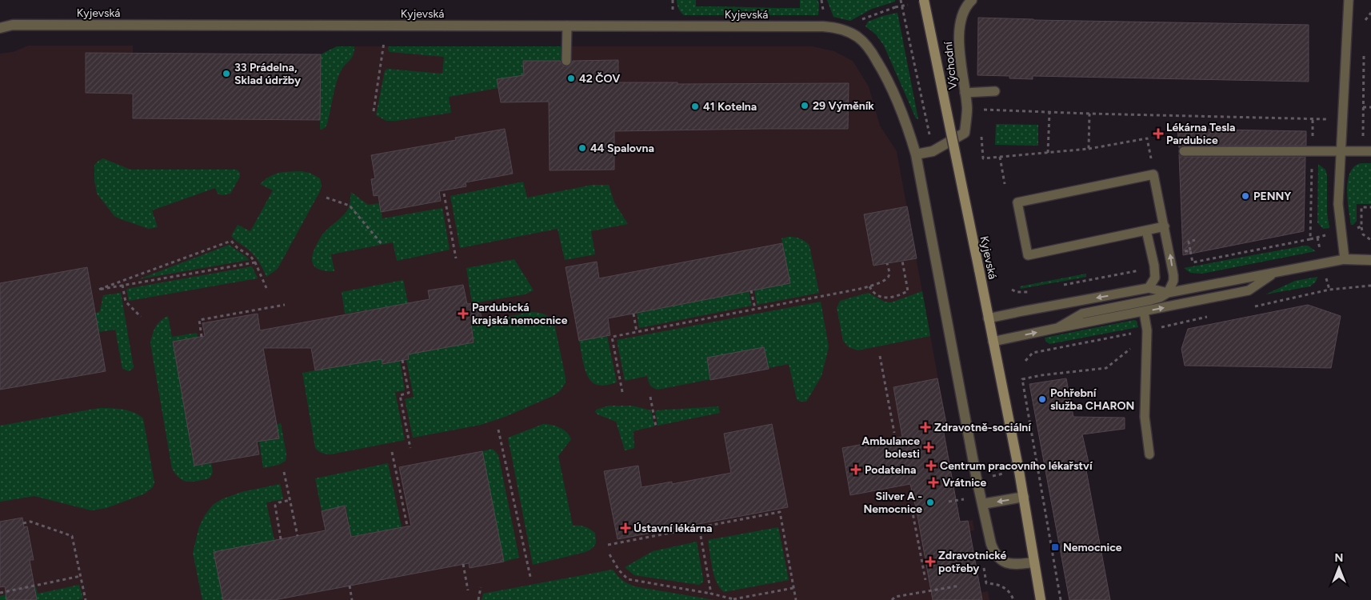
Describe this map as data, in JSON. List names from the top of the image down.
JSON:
{
  "streets": {
    "street": ["Kyjevská", "Východní"]
  },
  "places": {
    "other": [
      "33 Prádelna, Sklad údržby",
      "42 ČOV",
      "29 Výměník",
      "41 Kotelna",
      "44 Spalovna",
      "PENNY",
      "Pohřební služba CHARON",
      "Silver A - Nemocnice"
    ],
    "health": [
      "Lékárna Tesla Pardubice",
      "Pardubická krajská nemocnice",
      "Zdravotně-sociální",
      "Ambulance bolesti",
      "Centrum pracovního lékařství",
      "Podatelna",
      "Vrátnice",
      "Ústavní lékárna",
      "Zdravotnické potřeby"
    ],
    "transit": ["Nemocnice"]
  },
  "north": "top"
}
